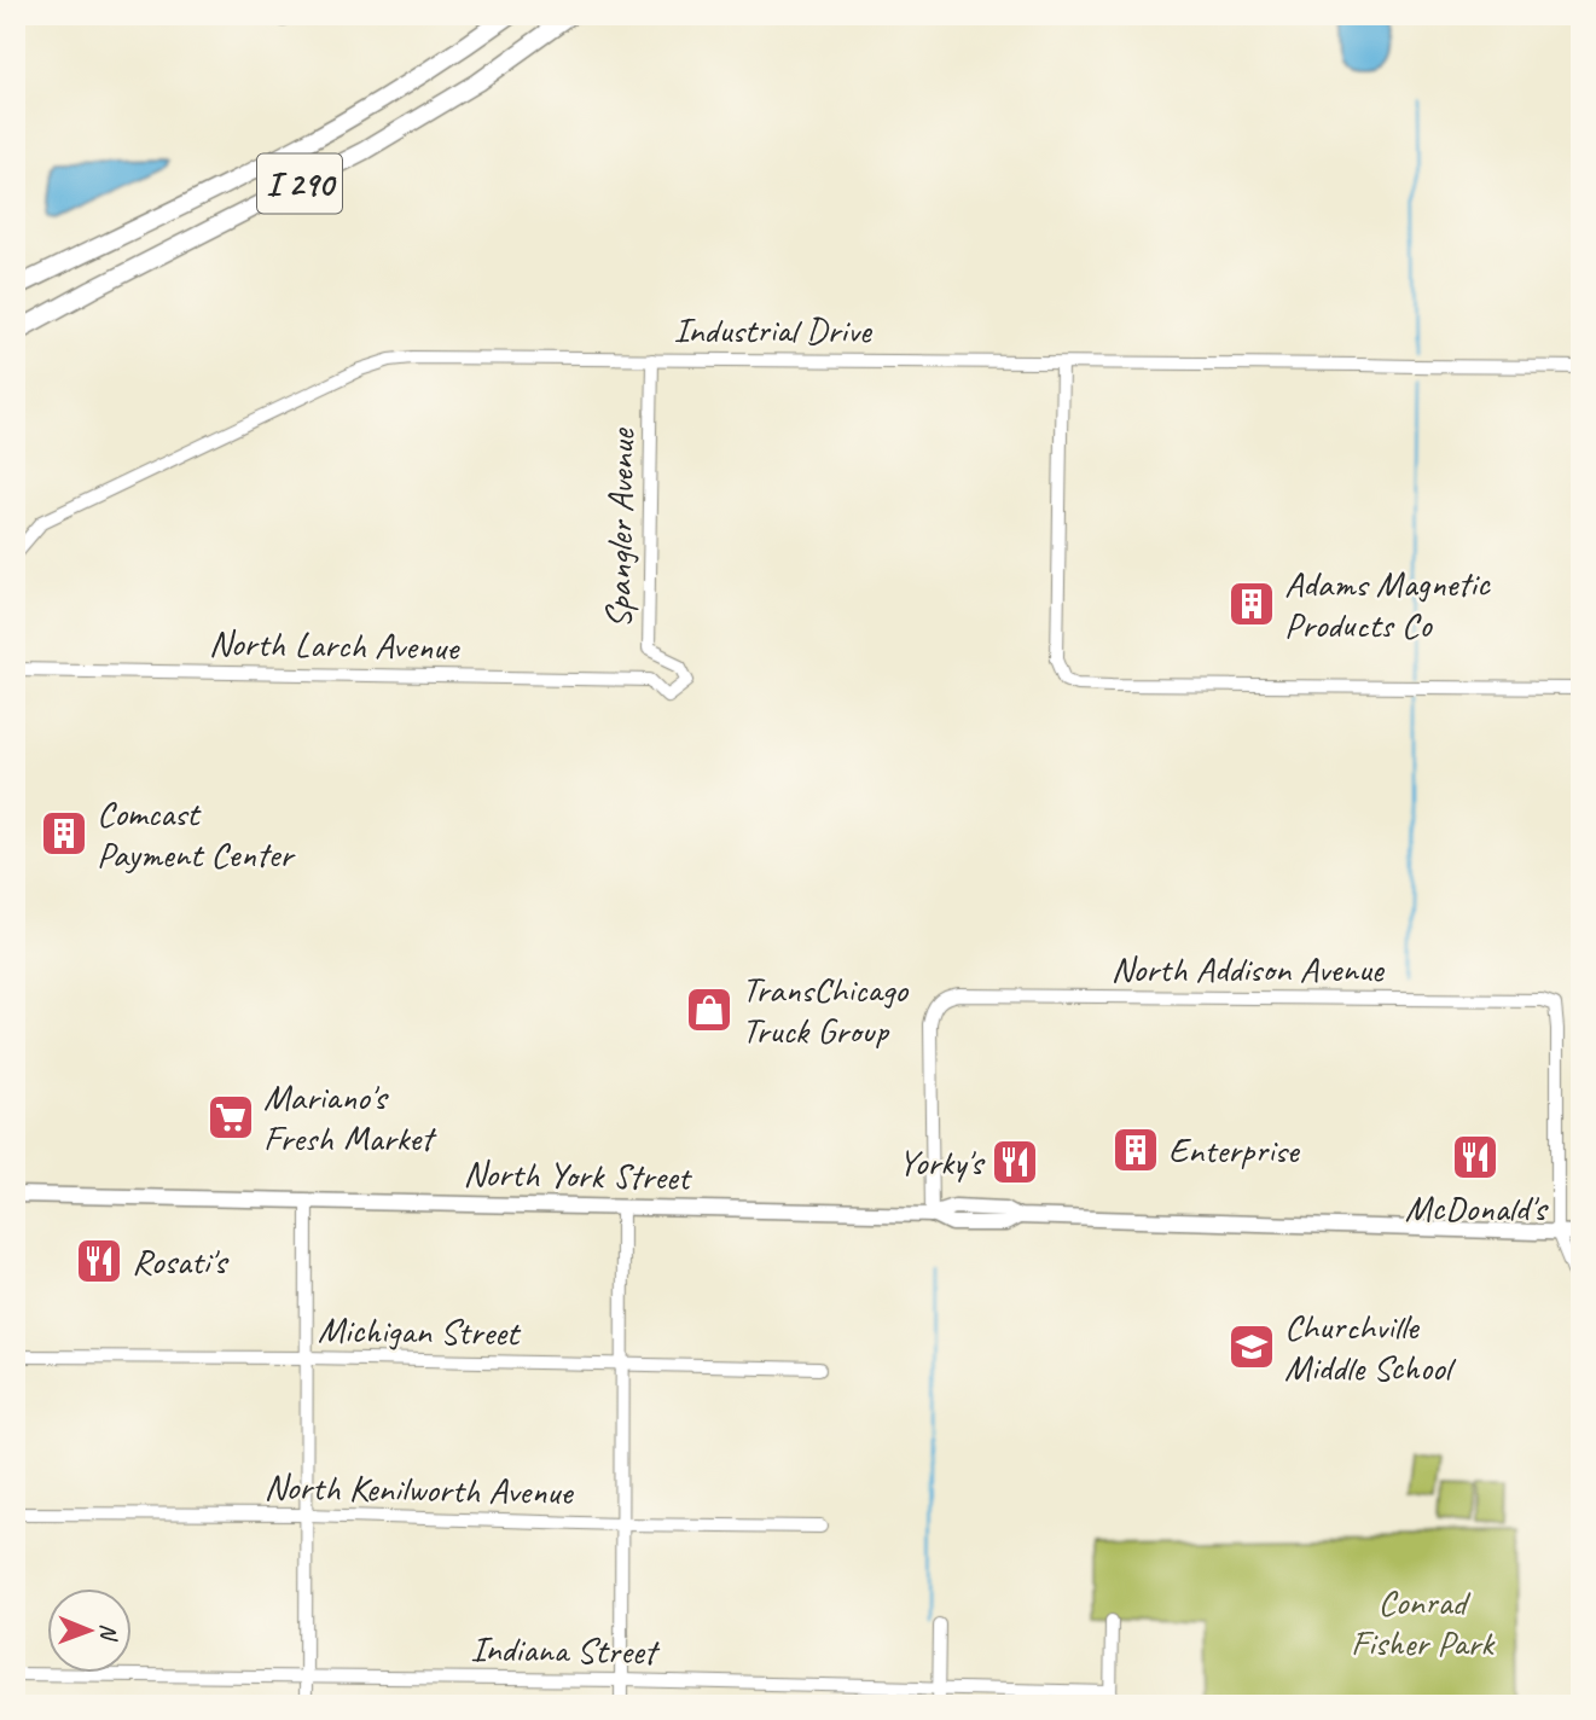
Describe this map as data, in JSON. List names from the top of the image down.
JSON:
{
  "streets": {
    "highway": ["I 290"],
    "main road": ["North York Street"],
    "street": [
      "Industrial Drive",
      "Spangler Avenue",
      "North Larch Avenue",
      "North Addison Avenue",
      "Michigan Street",
      "North Kenilworth Avenue",
      "Indiana Street"
    ]
  },
  "crossings": [
    ["Industrial Drive", "Spangler Avenue"],
    ["Spangler Avenue", "North Larch Avenue"],
    ["North Addison Avenue", "North York Street"]
  ],
  "parks": ["Conrad Fisher Park"],
  "places": {
    "building": ["Adams Magnetic Products Co", "Comcast Payment Center", "Enterprise"],
    "shop": ["TransChicago Truck Group"],
    "supermarket": ["Mariano's Fresh Market"],
    "restaurant": ["McDonald's", "Yorky's", "Rosati's"],
    "school or university": ["Churchville Middle School"]
  },
  "north": "right"
}
